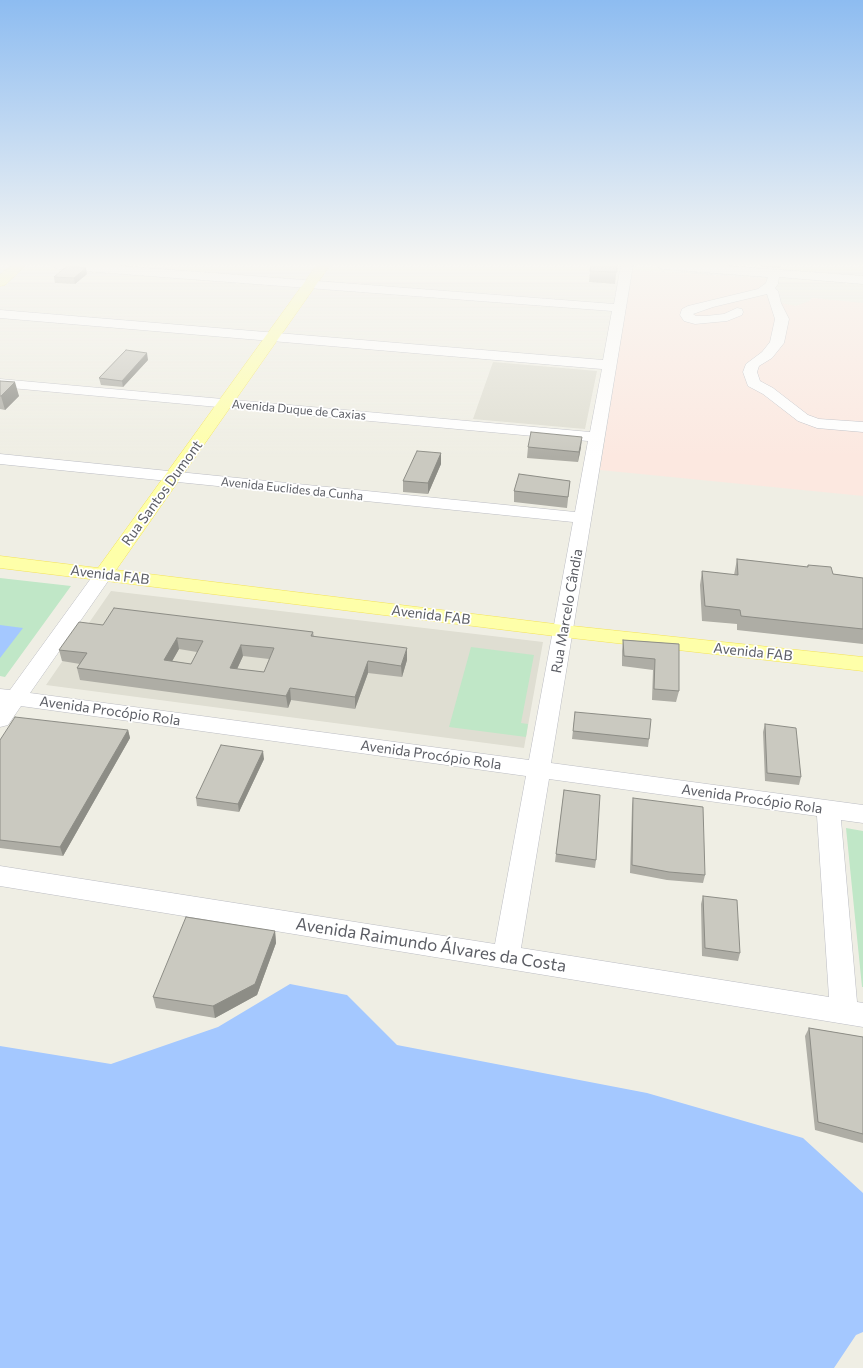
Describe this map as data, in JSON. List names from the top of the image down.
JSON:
{
  "streets": {
    "main road": ["Rua Santos Dumont", "Avenida FAB"],
    "street": [
      "Avenida Duque de Caxias",
      "Avenida Euclides da Cunha",
      "Rua Marcelo Cândia",
      "Avenida Procópio Rola",
      "Avenida Raimundo Álvares da Costa"
    ]
  },
  "crossings": [
    ["Avenida Duque de Caxias", "Rua Santos Dumont"],
    ["Avenida Duque de Caxias", "Rua Marcelo Cândia"],
    ["Avenida Euclides da Cunha", "Rua Santos Dumont"],
    ["Avenida Euclides da Cunha", "Rua Marcelo Cândia"],
    ["Rua Santos Dumont", "Avenida FAB"],
    ["Rua Santos Dumont", "Avenida Procópio Rola"],
    ["Avenida FAB", "Rua Marcelo Cândia"],
    ["Rua Marcelo Cândia", "Avenida Procópio Rola"],
    ["Rua Marcelo Cândia", "Avenida Raimundo Álvares da Costa"]
  ]
}
